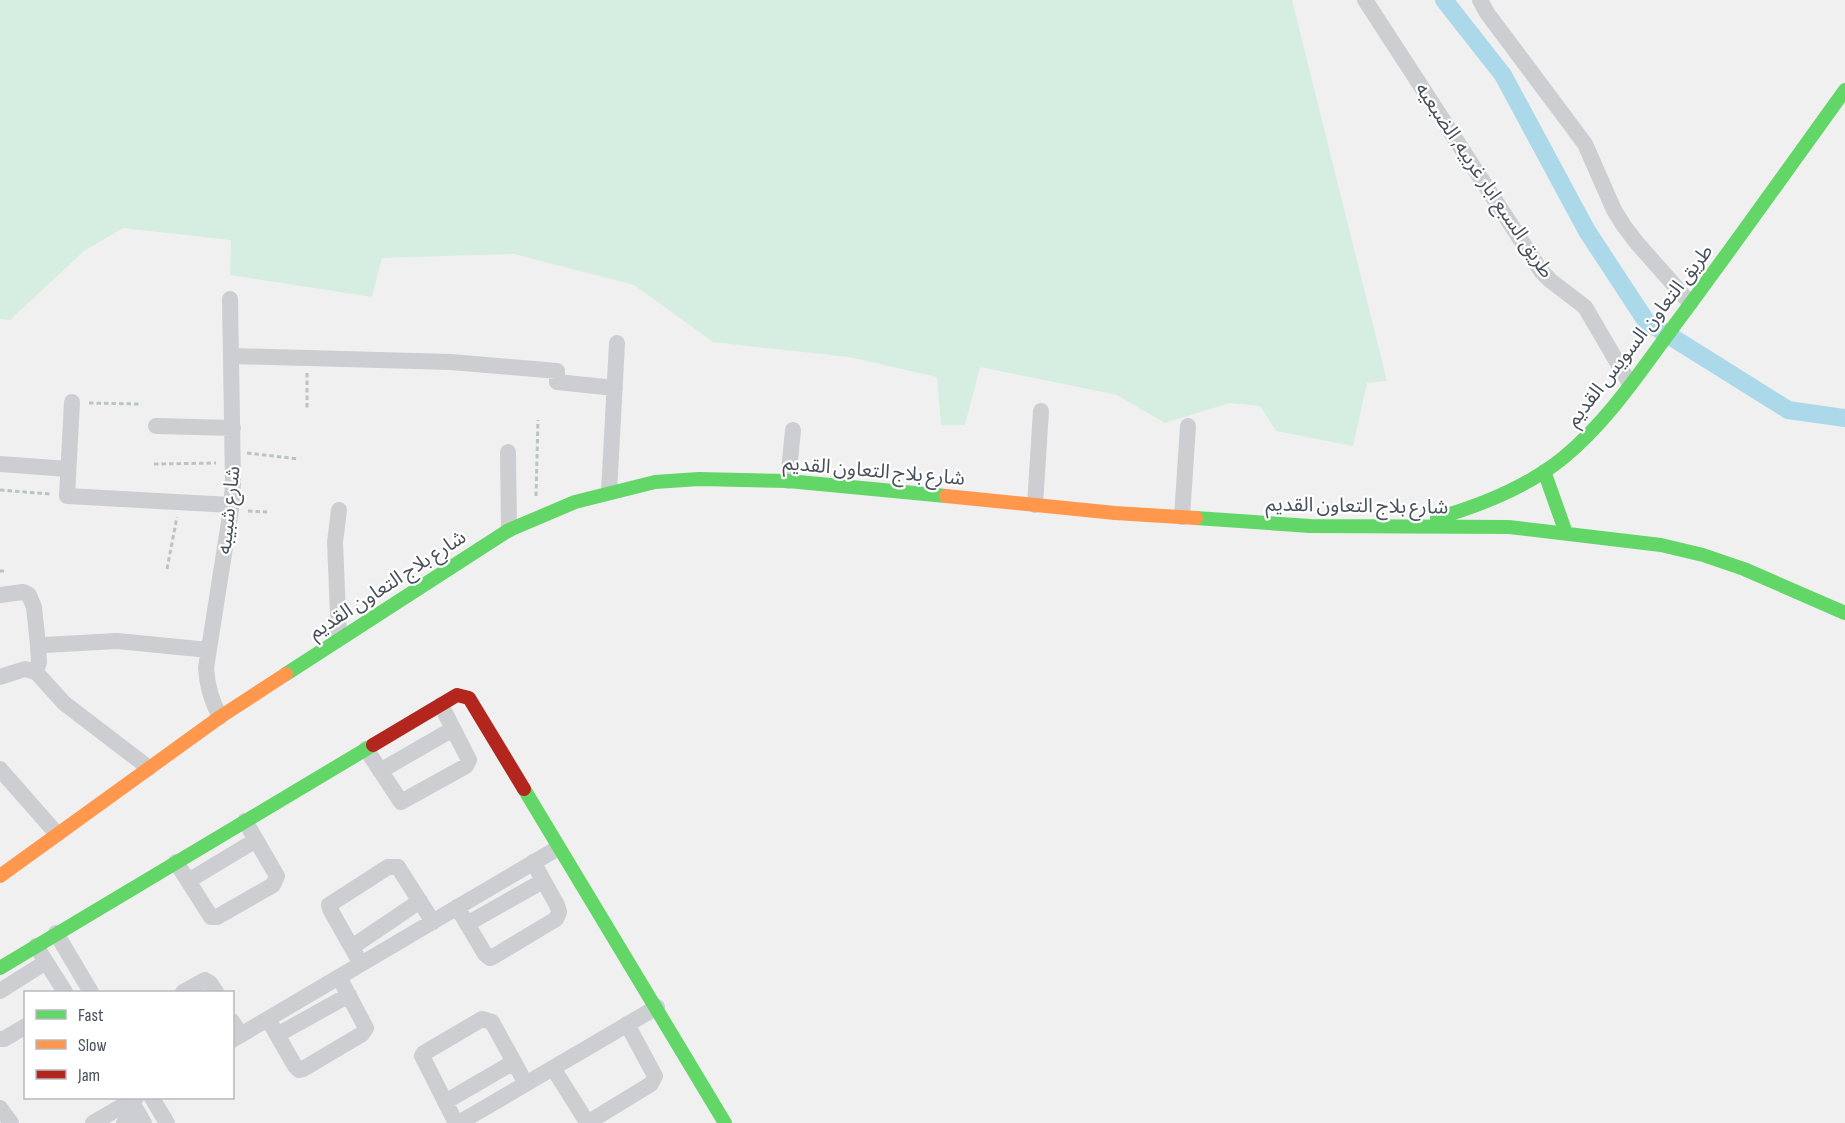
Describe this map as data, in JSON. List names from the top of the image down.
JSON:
{
  "streets": {
    "street": [
      "طريق السبع ابار غربيه, الضبعيه",
      "طريق التعاون السويس القديم",
      "شارع بلاج التعاون القديم",
      "شارع شبيبه"
    ]
  },
  "crossings": [
    ["طريق السبع ابار غربيه, الضبعيه", "طريق التعاون السويس القديم"],
    ["طريق التعاون السويس القديم", "شارع بلاج التعاون القديم"],
    ["شارع بلاج التعاون القديم", "شارع شبيبه"]
  ],
  "legend": ["Fast", "Slow", "Jam"]
}
